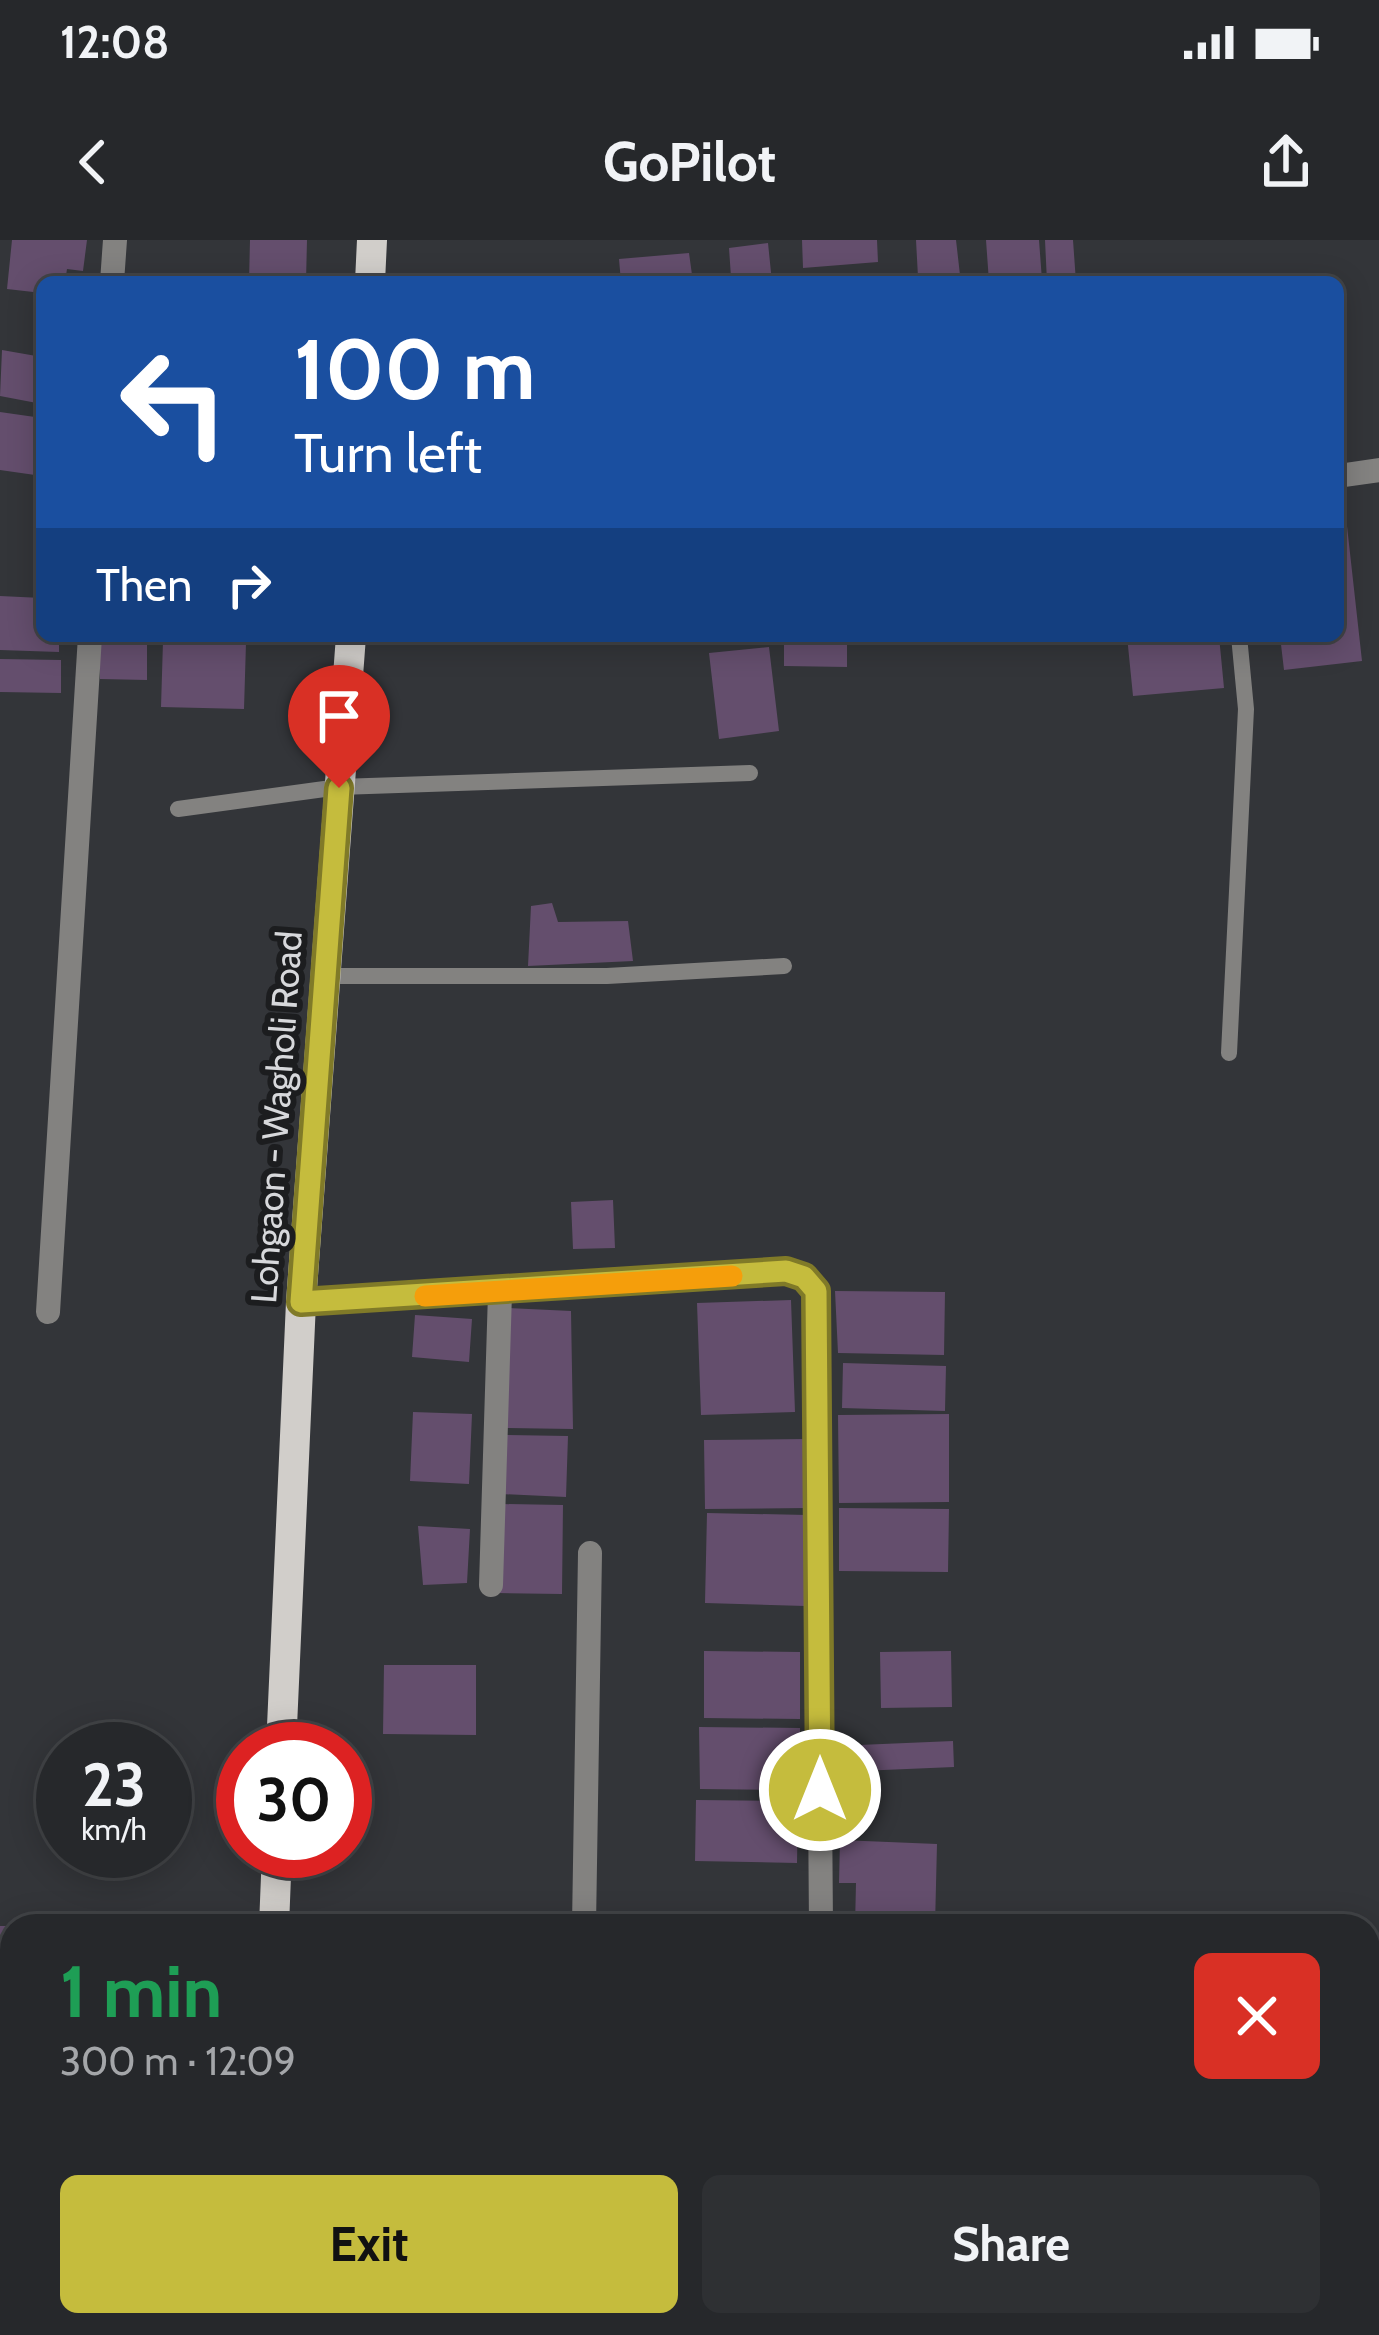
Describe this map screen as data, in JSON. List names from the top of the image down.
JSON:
{
  "streets": {
    "main road": ["Lohgaon - Wagholi Road"]
  },
  "page": {
    "status": "12:08",
    "header": "GoPilot",
    "turn": ["100 m", "Turn left"],
    "then": "Then",
    "speed": "23 km/h",
    "limit": "30",
    "heading": ["1 min", "300 m · 12:09"],
    "buttons": ["Exit", "Share"]
  }
}
